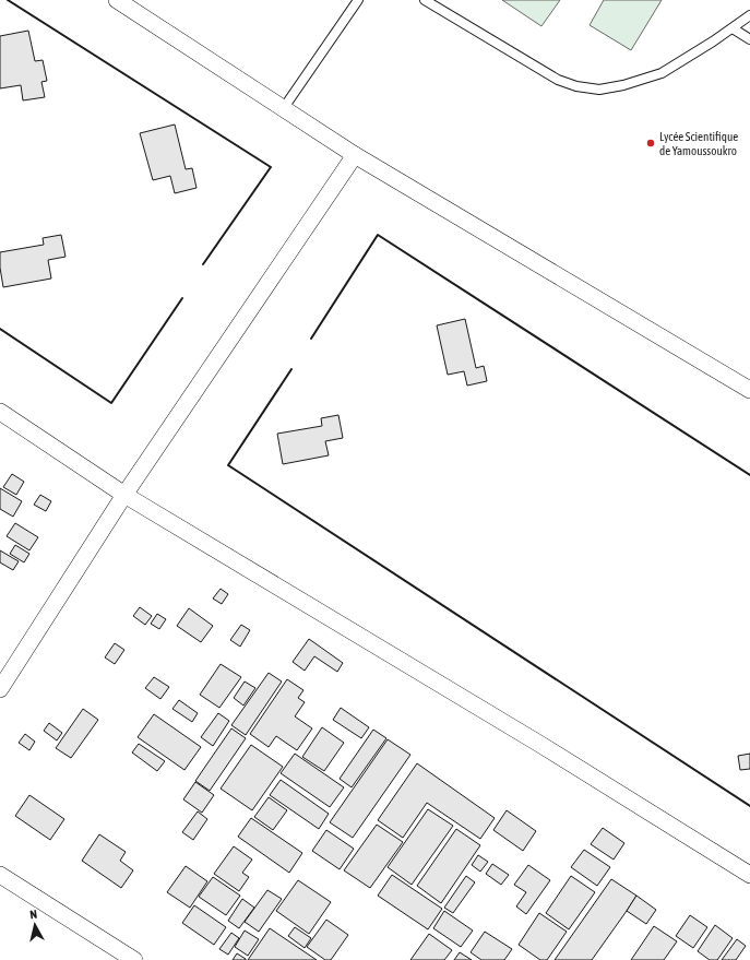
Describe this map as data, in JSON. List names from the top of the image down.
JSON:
{
  "places": ["Lycée Scientifique de Yamoussoukro"],
  "north": "top"
}
